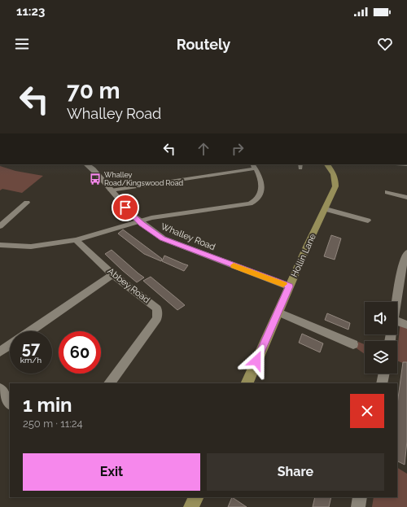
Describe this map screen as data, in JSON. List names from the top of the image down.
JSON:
{
  "streets": {
    "main road": ["Hollin Lane"],
    "street": ["Whalley Road", "Abbey Road"]
  },
  "crossings": [
    ["Whalley Road", "Hollin Lane"]
  ],
  "places": {
    "bus stop": ["Whalley Road/Kingswood Road"]
  },
  "page": {
    "status": "11:23",
    "header": "Routely",
    "turn": ["70 m", "Whalley Road"],
    "speed": "57 km/h",
    "limit": "60",
    "heading": ["1 min", "250 m · 11:24"],
    "buttons": ["Exit", "Share"]
  }
}
